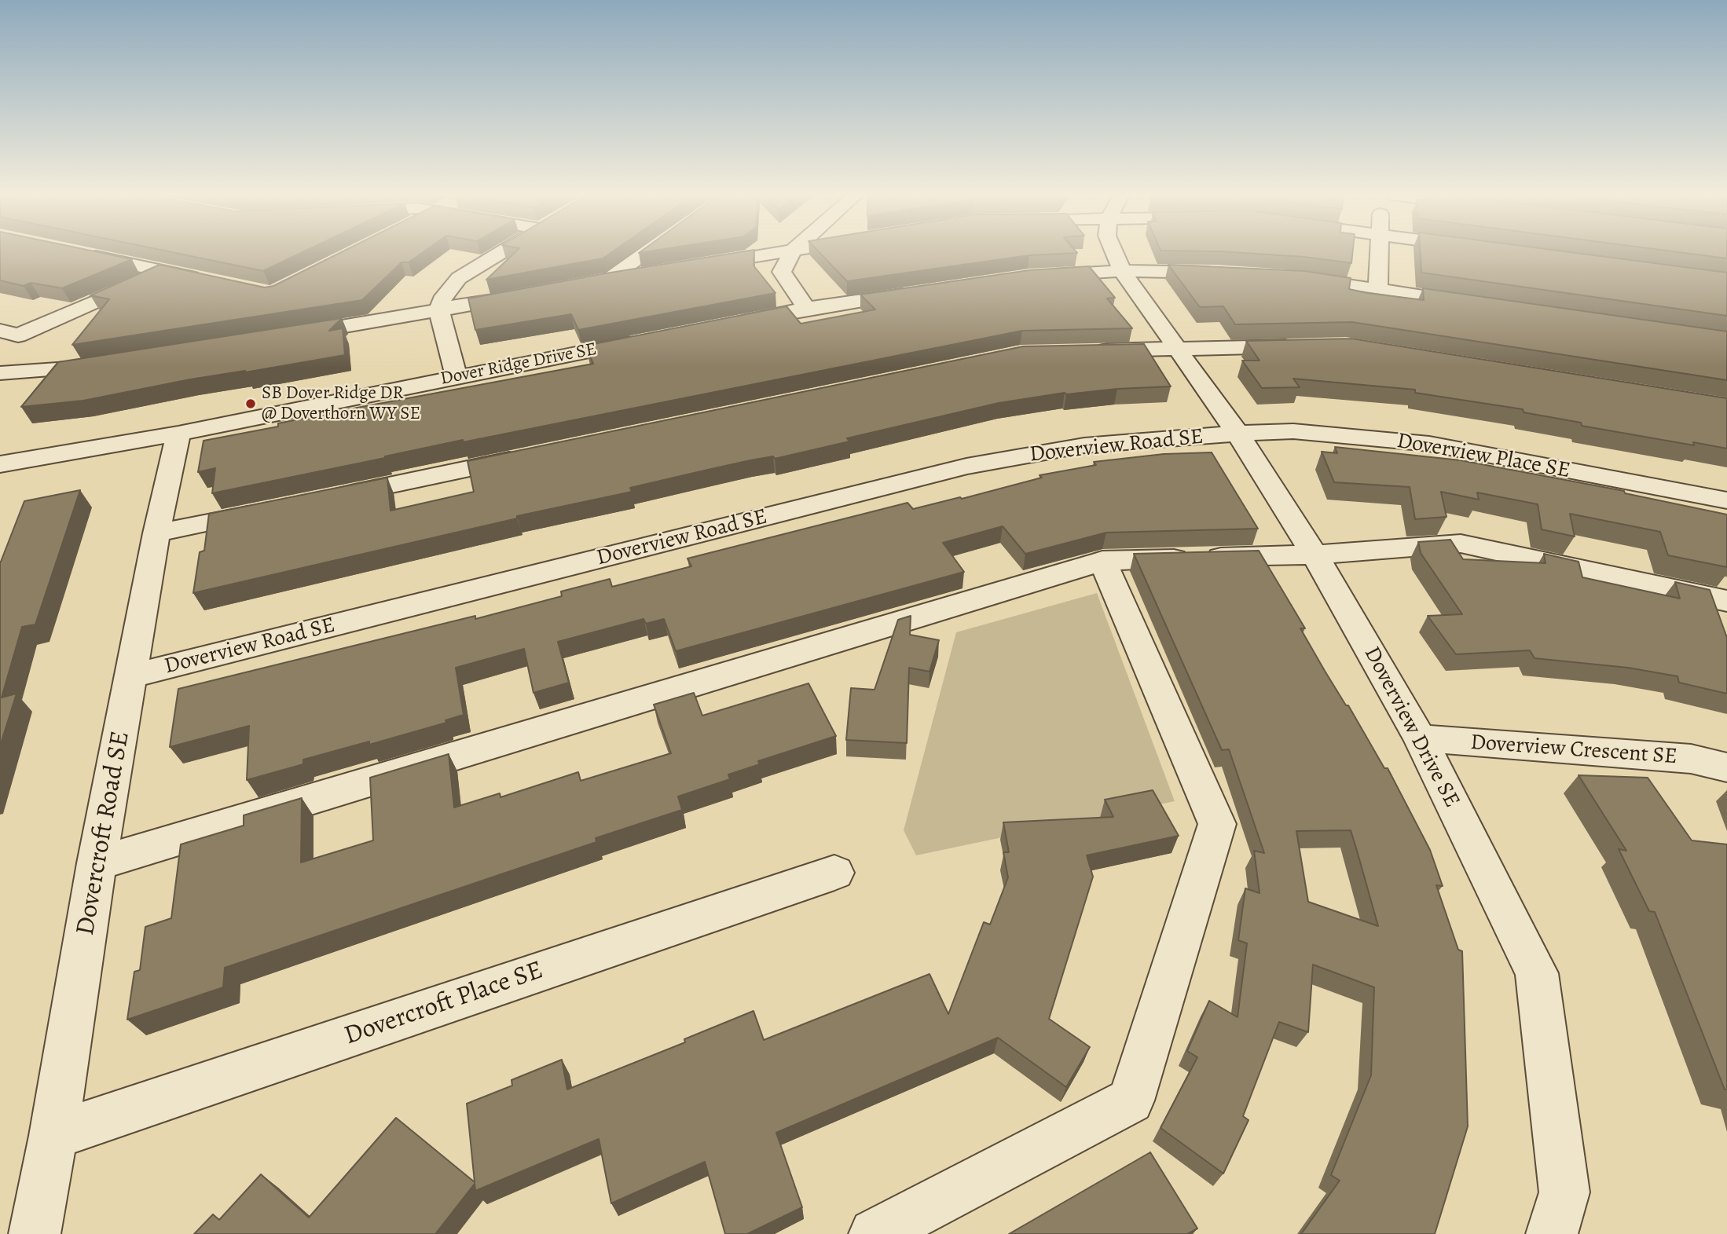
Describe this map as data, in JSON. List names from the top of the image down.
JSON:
{
  "streets": {
    "street": [
      "Dover Ridge Drive SE",
      "Doverview Road SE",
      "Doverview Place SE",
      "Doverview Drive SE",
      "Doverview Crescent SE",
      "Dovercroft Road SE",
      "Dovercroft Place SE"
    ]
  },
  "crossings": [
    ["Dover Ridge Drive SE", "Dovercroft Road SE"],
    ["Doverview Road SE", "Doverview Place SE"],
    ["Doverview Road SE", "Doverview Drive SE"],
    ["Doverview Road SE", "Dovercroft Road SE"],
    ["Doverview Place SE", "Doverview Drive SE"],
    ["Doverview Drive SE", "Doverview Crescent SE"],
    ["Dovercroft Road SE", "Dovercroft Place SE"]
  ],
  "places": ["SB Dover Ridge DR @ Doverthorn WY SE"]
}
